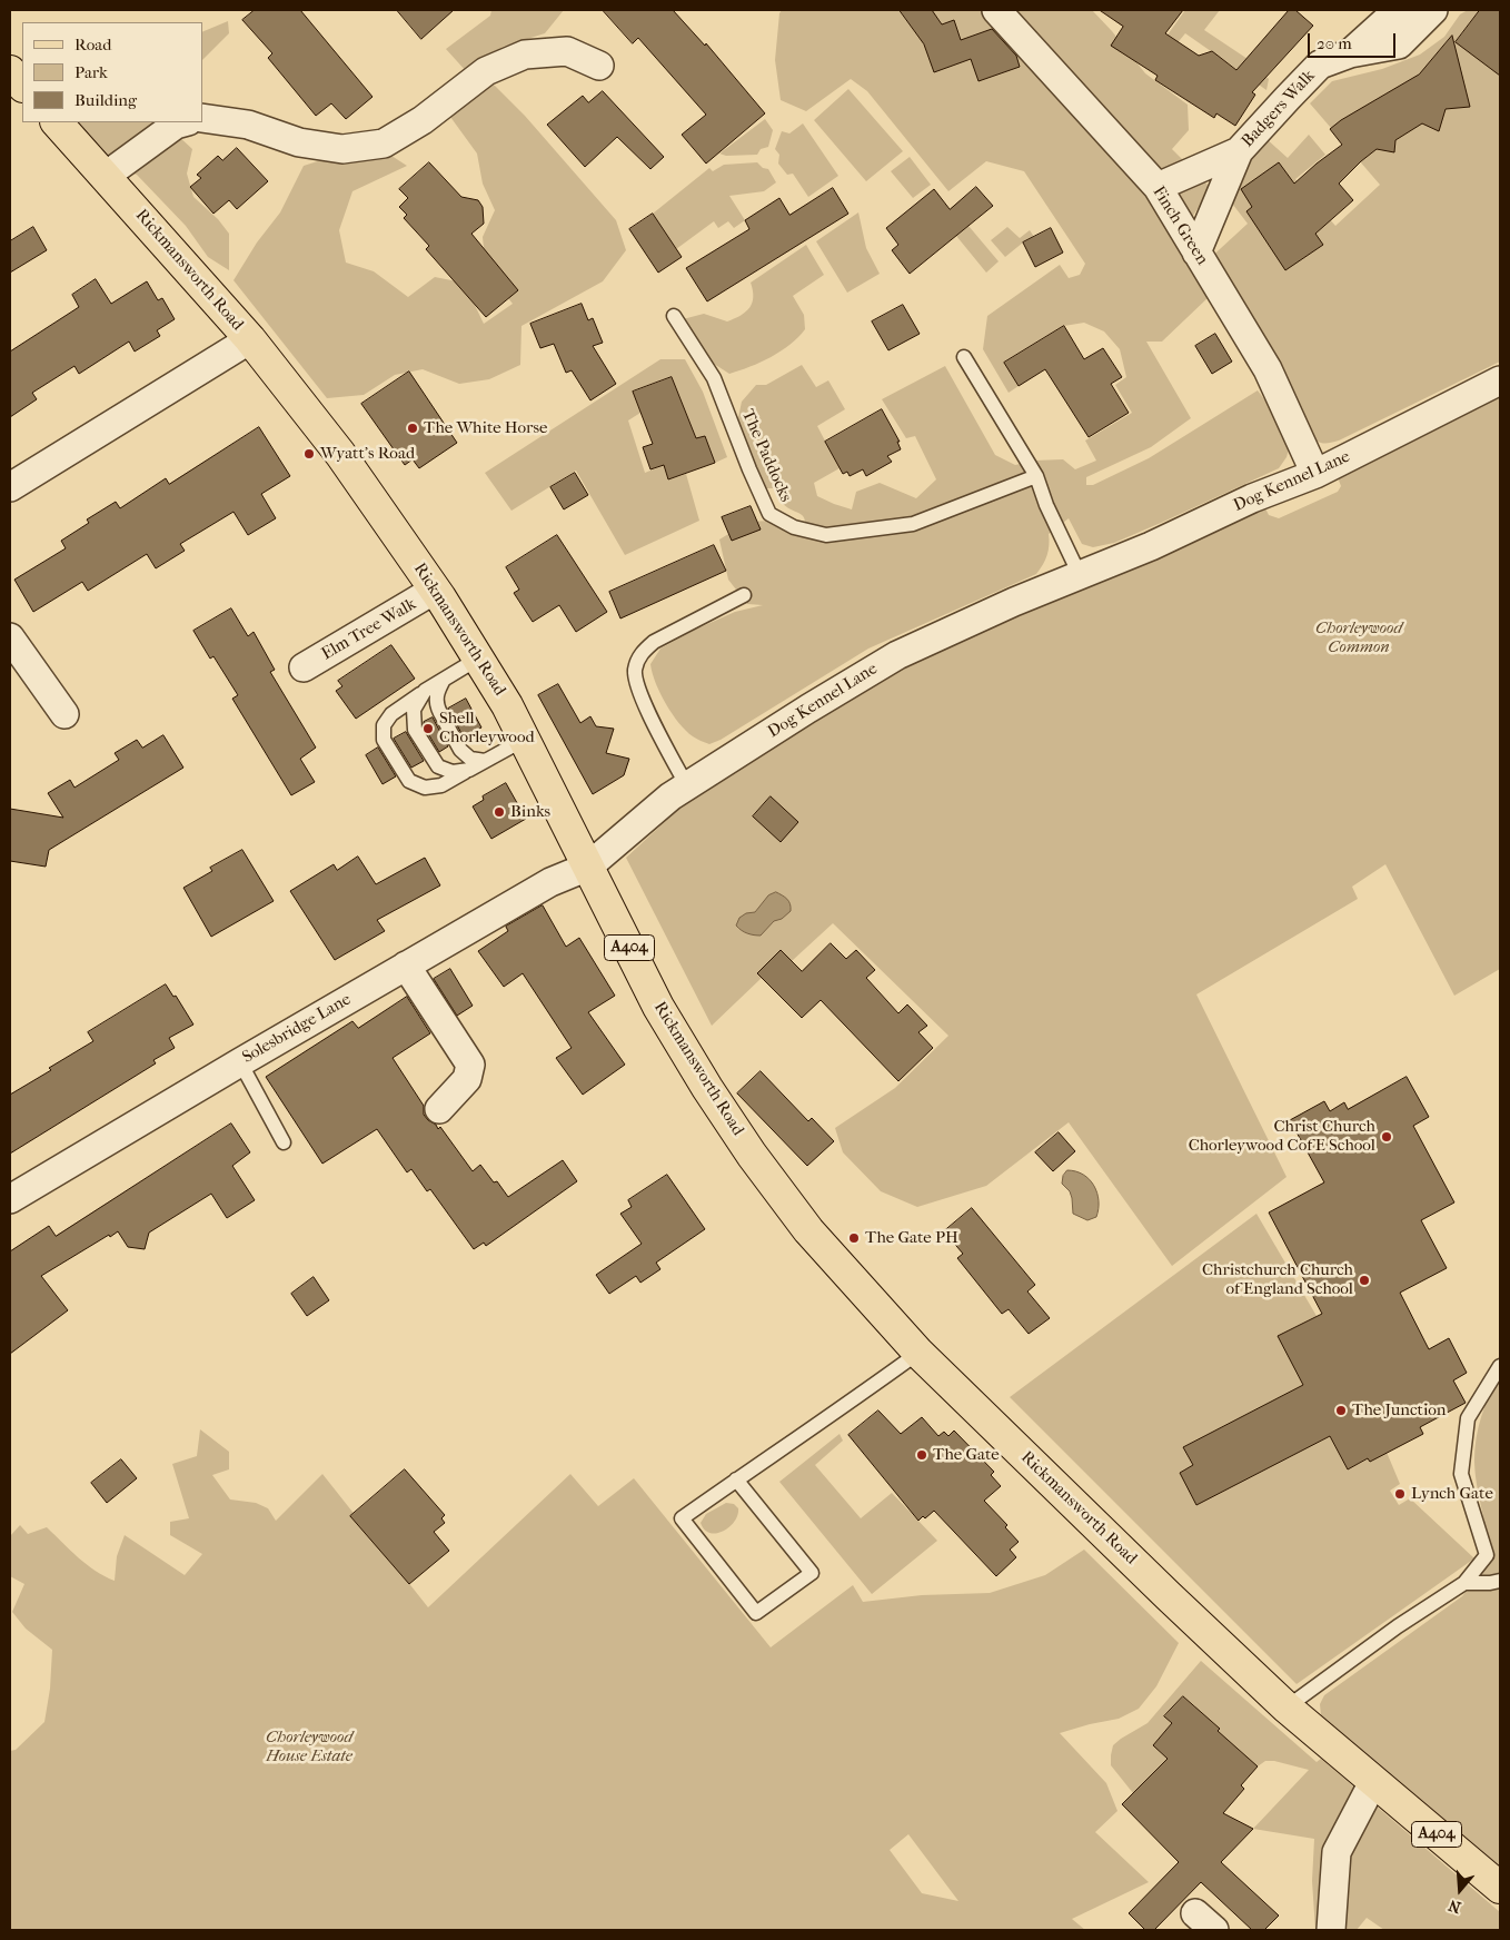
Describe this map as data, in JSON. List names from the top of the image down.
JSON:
{
  "streets": {
    "main road": ["Rickmansworth Road", "A404"],
    "street": [
      "Badgers Walk",
      "Finch Green",
      "Dog Kennel Lane",
      "Elm Tree Walk",
      "Solesbridge Lane"
    ],
    "lane": ["The Paddocks"]
  },
  "crossings": [
    ["Badgers Walk", "Finch Green"],
    ["Finch Green", "Dog Kennel Lane"],
    ["Rickmansworth Road", "Dog Kennel Lane"],
    ["Rickmansworth Road", "Elm Tree Walk"],
    ["Rickmansworth Road", "Solesbridge Lane"],
    ["Dog Kennel Lane", "Solesbridge Lane"]
  ],
  "parks": ["Chorleywood Common", "Chorleywood House Estate"],
  "places": [
    "The White Horse",
    "Wyatt's Road",
    "Shell Chorleywood",
    "Binks",
    "Christ Church Chorleywood CofE School",
    "The Gate PH",
    "Christchurch Church of England School",
    "The Junction",
    "The Gate",
    "Lynch Gate"
  ],
  "legend": ["Road", "Park", "Building"],
  "scale_bar": "20 m",
  "north": "bottom"
}
